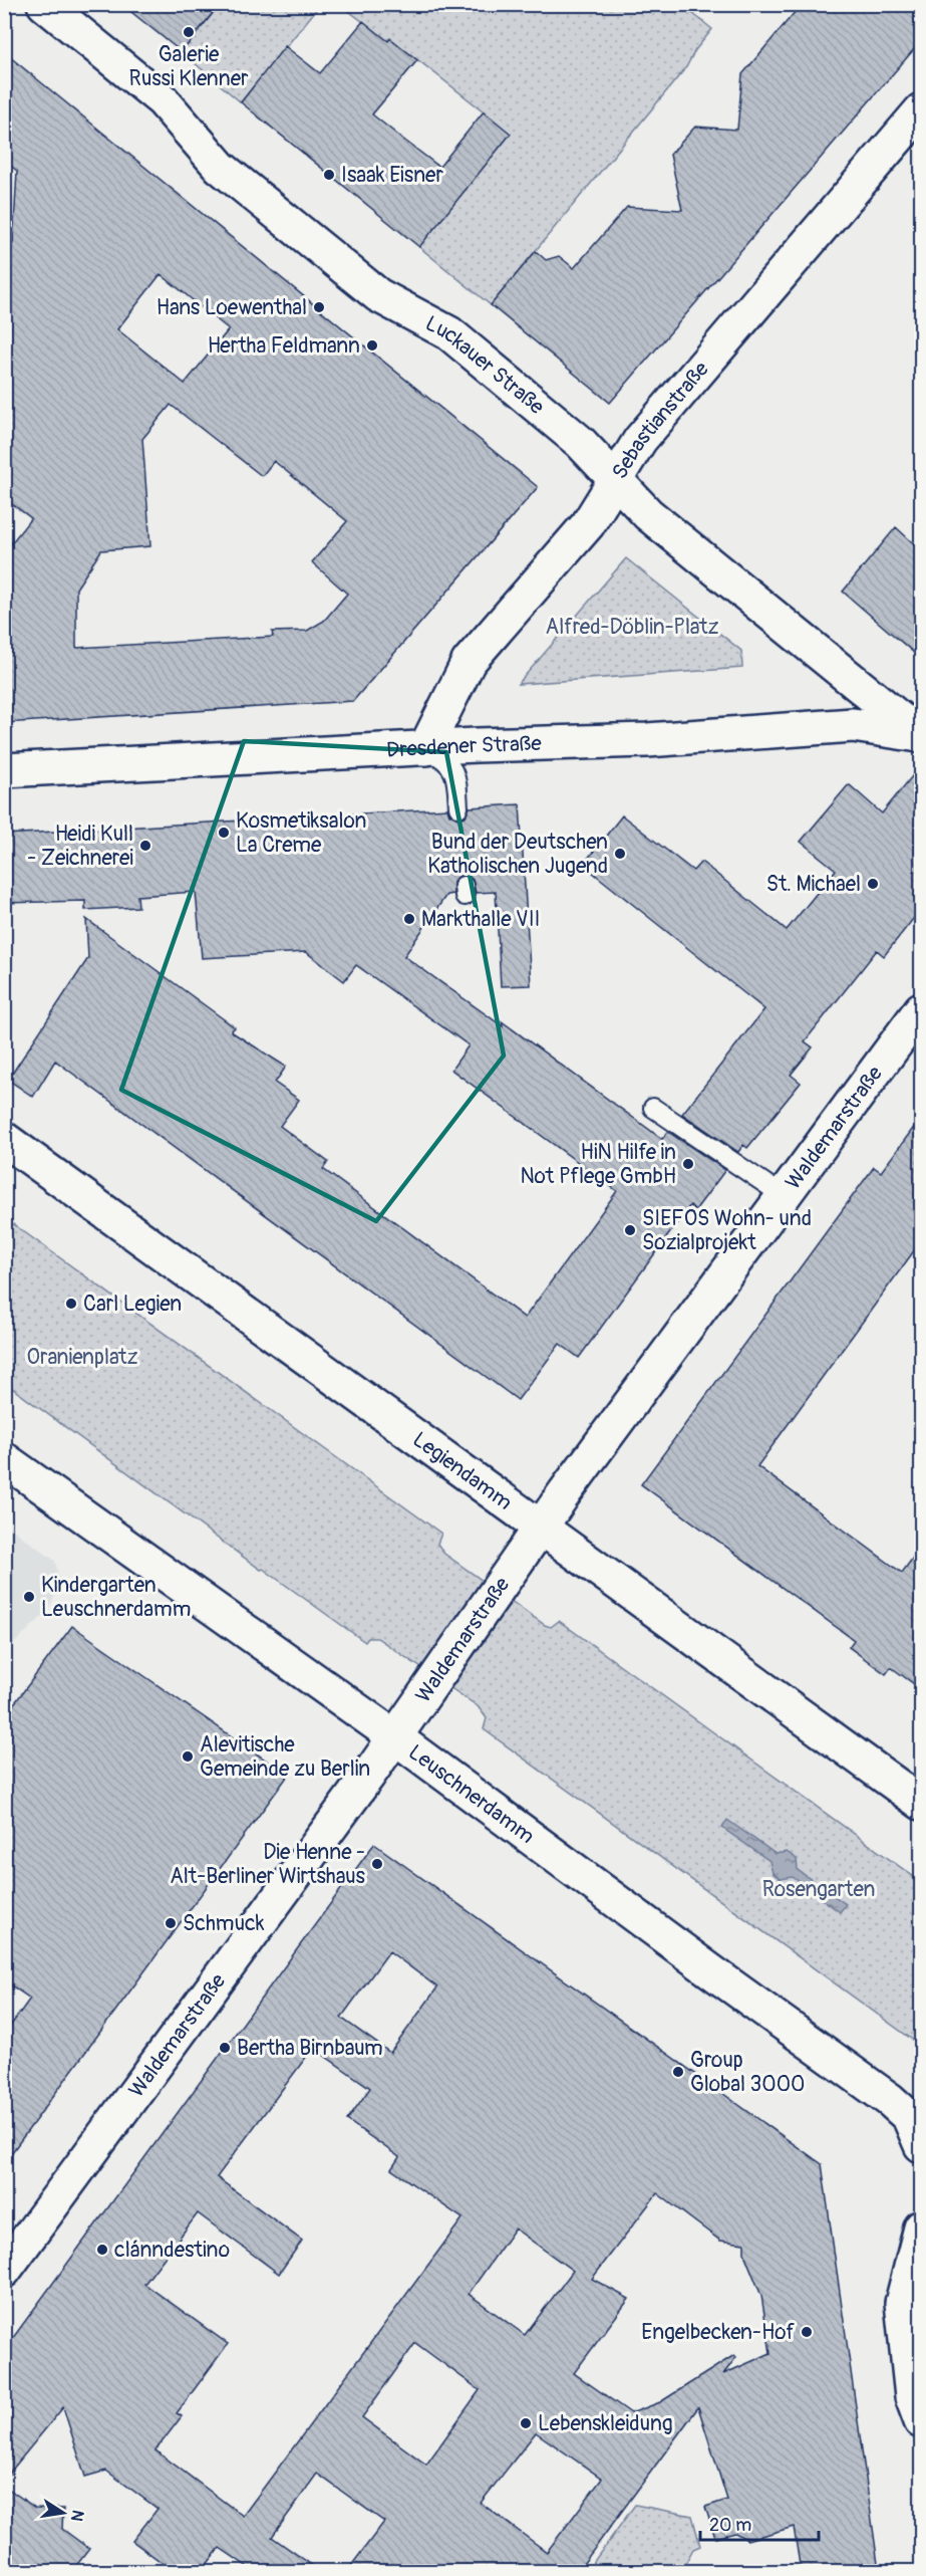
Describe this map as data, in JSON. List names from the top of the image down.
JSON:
{
  "streets": {
    "street": [
      "Luckauer Straße",
      "Sebastianstraße",
      "Dresdener Straße",
      "Waldemarstraße",
      "Legiendamm",
      "Leuschnerdamm"
    ]
  },
  "crossings": [
    ["Luckauer Straße", "Sebastianstraße"],
    ["Luckauer Straße", "Dresdener Straße"],
    ["Sebastianstraße", "Dresdener Straße"],
    ["Waldemarstraße", "Legiendamm"],
    ["Waldemarstraße", "Leuschnerdamm"]
  ],
  "parks": ["Alfred-Döblin-Platz", "Oranienplatz", "Rosengarten"],
  "places": [
    "Galerie Russi Klenner",
    "Isaak Eisner",
    "Hans Loewenthal",
    "Hertha Feldmann",
    "Kosmetiksalon La Creme",
    "Heidi Kull - Zeichnerei",
    "Bund der Deutschen Katholischen Jugend",
    "St. Michael",
    "Markthalle VII",
    "HiN Hilfe in Not Pflege GmbH",
    "SIEFOS Wohn- und Sozialprojekt",
    "Carl Legien",
    "Kindergarten Leuschnerdamm",
    "Alevitische Gemeinde zu Berlin",
    "Die Henne - Alt-Berliner Wirtshaus",
    "Schmuck",
    "Bertha Birnbaum",
    "Group Global 3000",
    "clánndestino",
    "Engelbecken-Hof",
    "Lebenskleidung"
  ],
  "scale_bar": "20 m",
  "north": "right"
}
